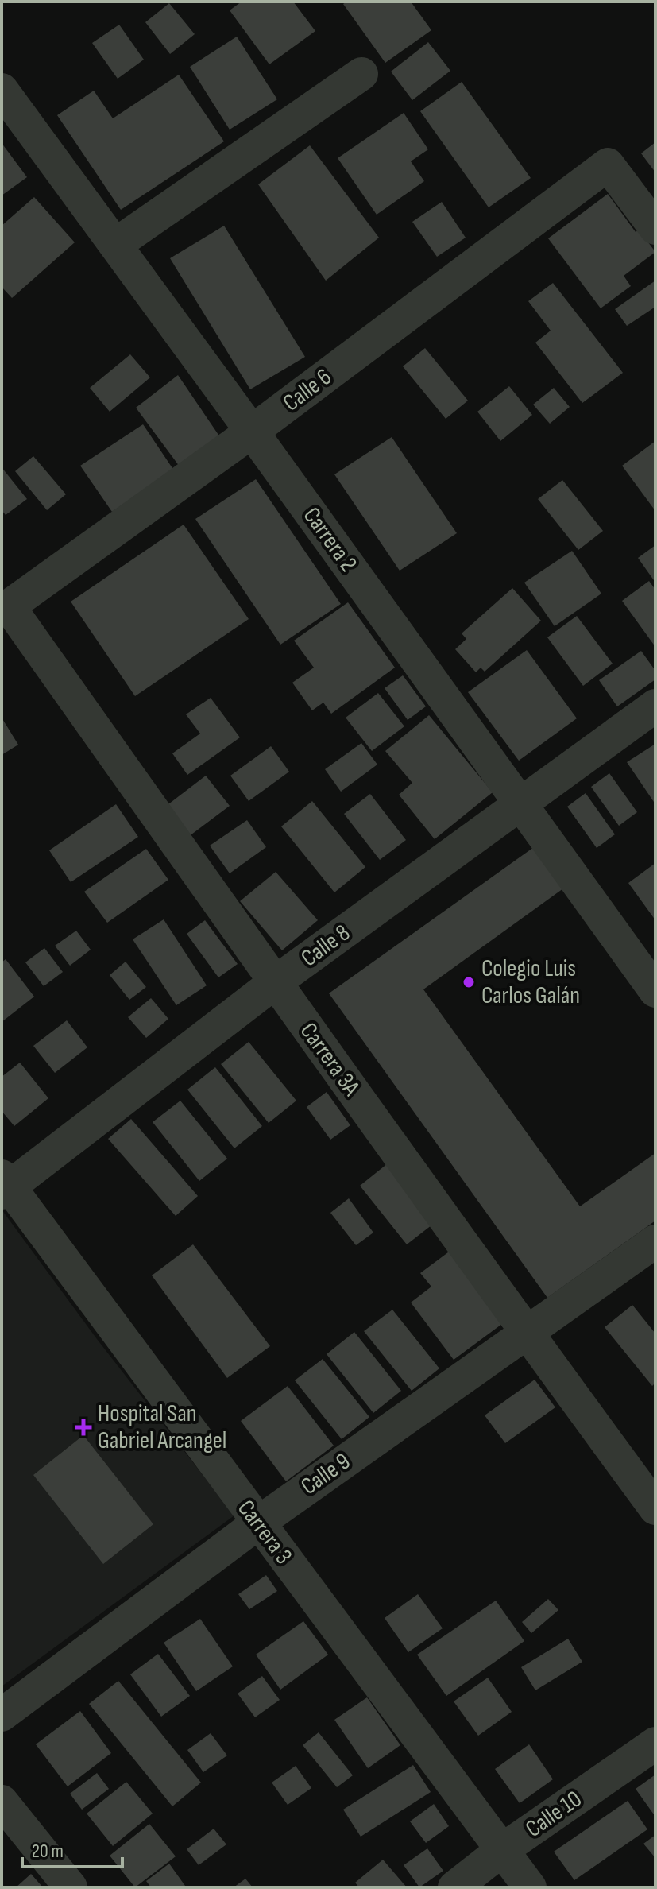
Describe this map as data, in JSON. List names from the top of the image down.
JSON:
{
  "streets": {
    "street": [
      "Calle 6",
      "Carrera 2",
      "Calle 8",
      "Carrera 3A",
      "Calle 9",
      "Carrera 3",
      "Calle 10"
    ]
  },
  "crossings": [
    ["Calle 6", "Carrera 2"],
    ["Calle 6", "Carrera 3A"],
    ["Carrera 2", "Calle 8"],
    ["Calle 8", "Carrera 3A"],
    ["Calle 8", "Carrera 3"],
    ["Carrera 3A", "Calle 9"],
    ["Calle 9", "Carrera 3"],
    ["Carrera 3", "Calle 10"]
  ],
  "places": {
    "other": ["Colegio Luis Carlos Galán"],
    "health": ["Hospital San Gabriel Arcangel"]
  },
  "scale_bar": "20 m"
}
